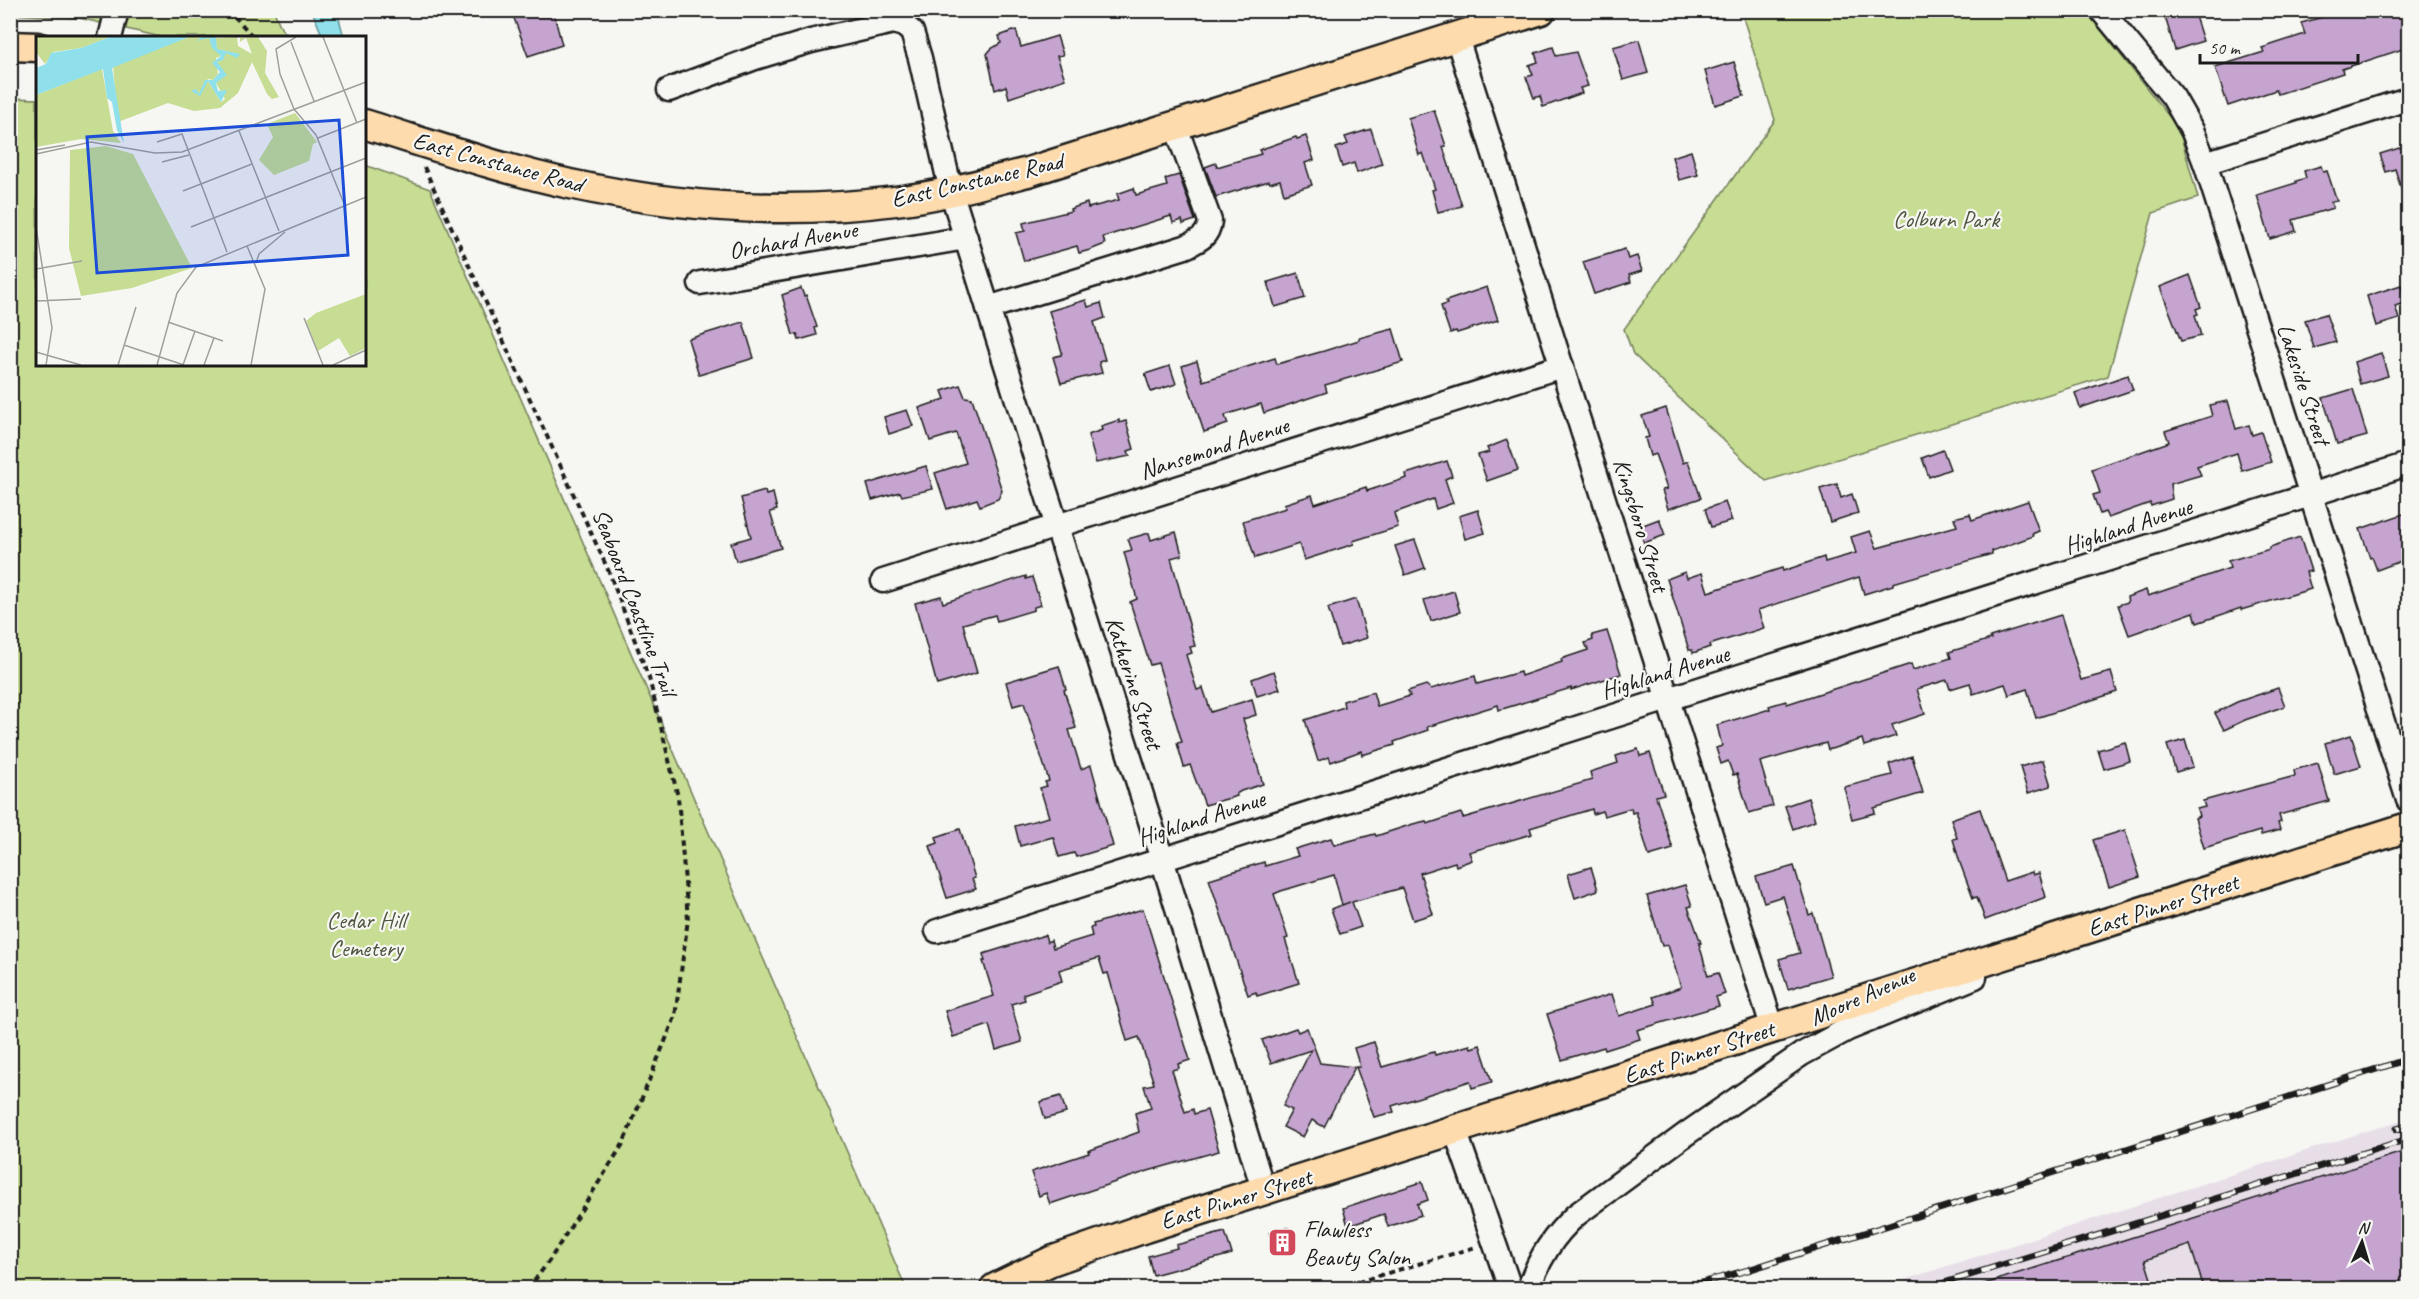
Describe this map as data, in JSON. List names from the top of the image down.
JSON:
{
  "streets": {
    "main road": ["East Constance Road", "East Pinner Street"],
    "street": [
      "Orchard Avenue",
      "Lakeside Street",
      "Nansemond Avenue",
      "Kingsboro Street",
      "Highland Avenue",
      "Katherine Street",
      "Moore Avenue"
    ],
    "path": ["Seaboard Coastline Trail"]
  },
  "crossings": [
    ["East Constance Road", "Kingsboro Street"],
    ["East Constance Road", "Seaboard Coastline Trail"],
    ["East Constance Road", "Katherine Street"],
    ["Orchard Avenue", "Katherine Street"],
    ["Lakeside Street", "Highland Avenue"],
    ["Nansemond Avenue", "Kingsboro Street"],
    ["Nansemond Avenue", "Katherine Street"],
    ["Kingsboro Street", "Highland Avenue"],
    ["Kingsboro Street", "East Pinner Street"],
    ["Highland Avenue", "Katherine Street"],
    ["Katherine Street", "East Pinner Street"],
    ["East Pinner Street", "Moore Avenue"]
  ],
  "parks": ["Colburn Park", "Cedar Hill Cemetery"],
  "places": {
    "building": ["Flawless Beauty Salon"]
  },
  "scale_bar": "50 m",
  "north": "top"
}
